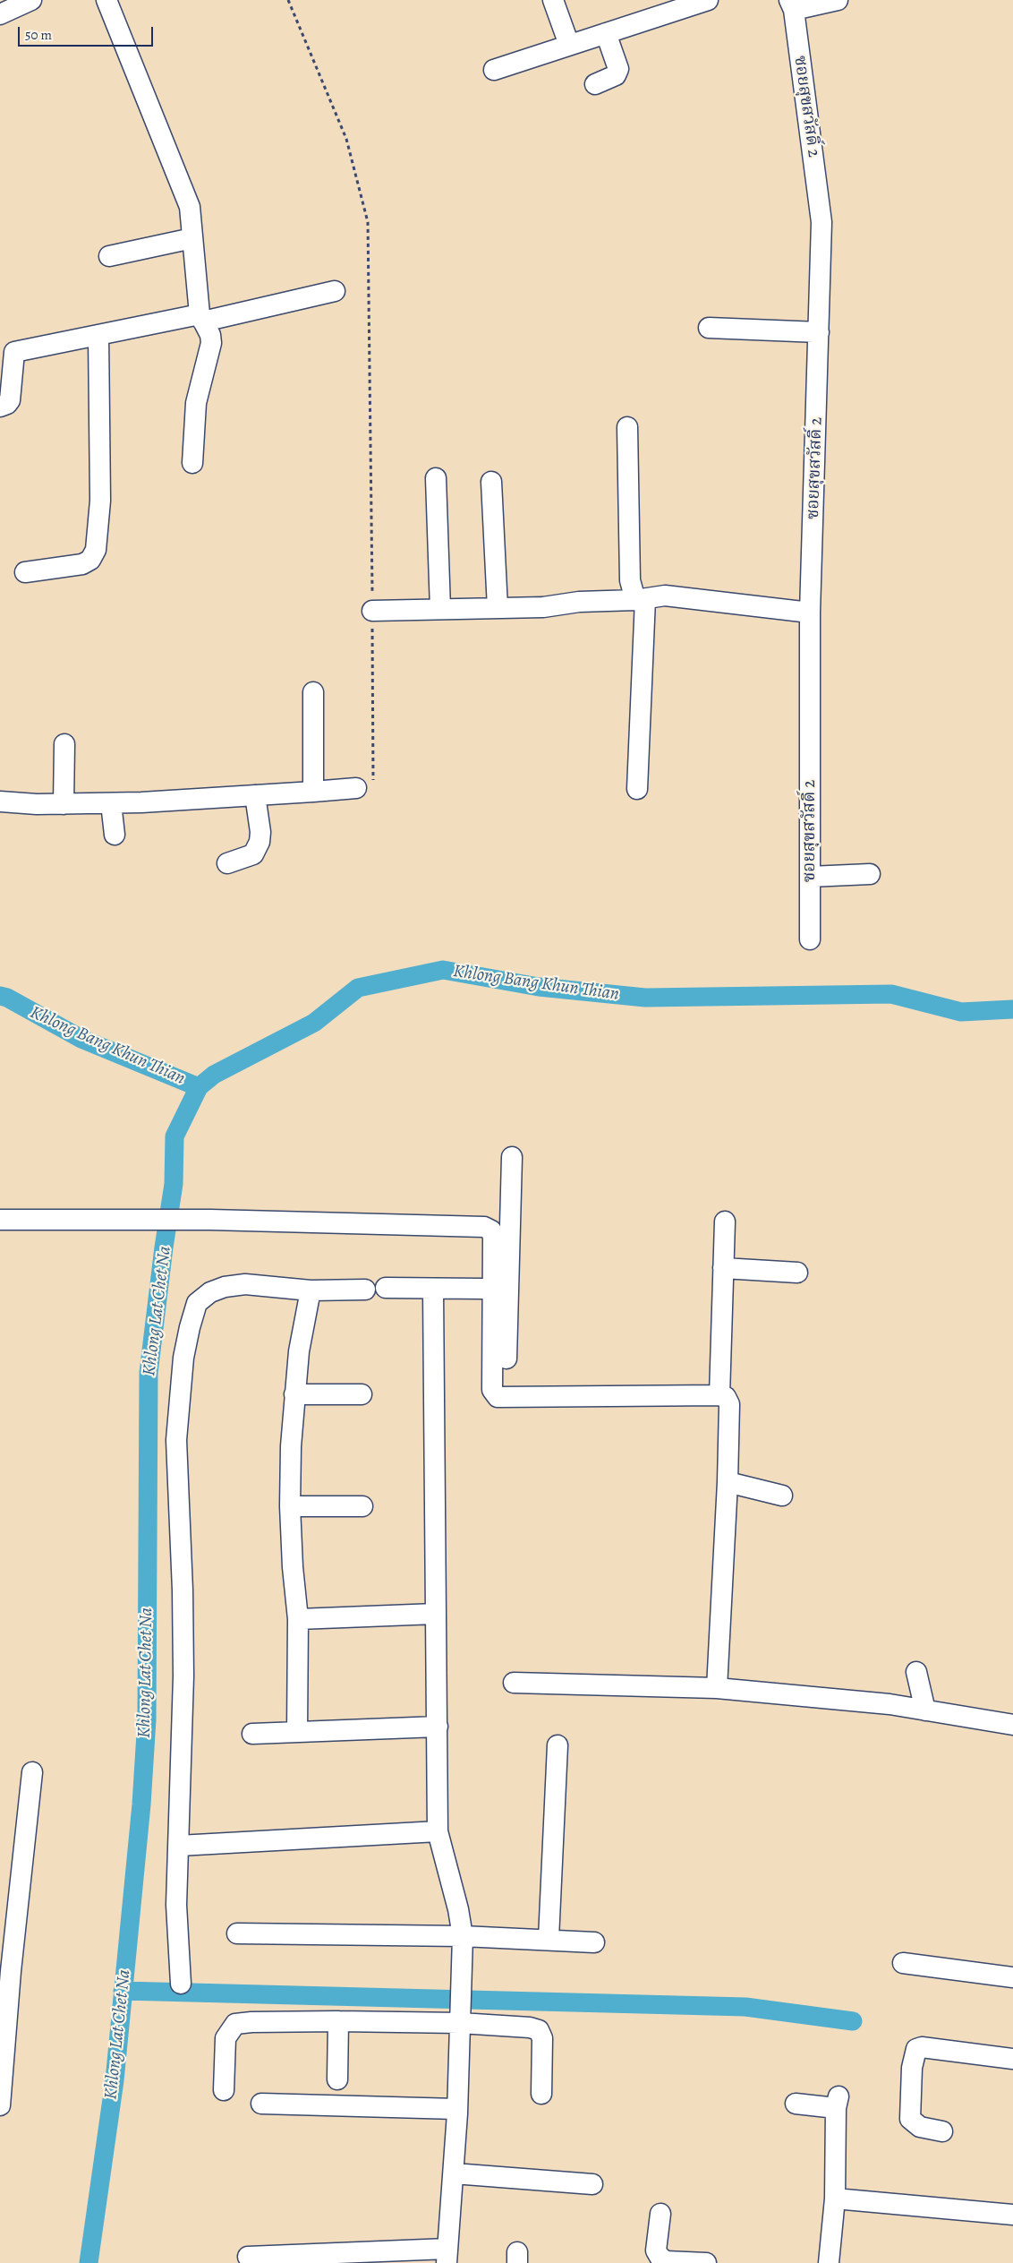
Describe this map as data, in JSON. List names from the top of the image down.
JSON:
{
  "streets": {
    "street": ["ซอยสุขสวัสดิ์ 2"]
  },
  "water": ["Khlong Bang Khun Thian", "Khlong Lat Chet Na"],
  "scale_bar": "50 m"
}
